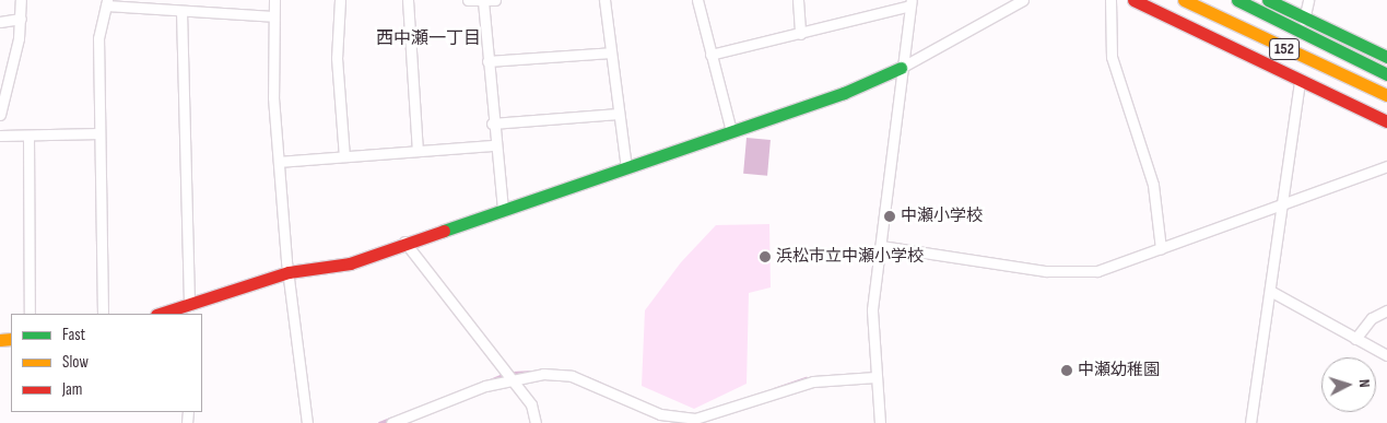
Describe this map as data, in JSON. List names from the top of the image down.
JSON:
{
  "streets": {
    "main road": ["152"]
  },
  "districts": ["西中瀬一丁目"],
  "places": ["中瀬小学校", "浜松市立中瀬小学校", "中瀬幼稚園"],
  "legend": ["Fast", "Slow", "Jam"],
  "north": "right"
}
